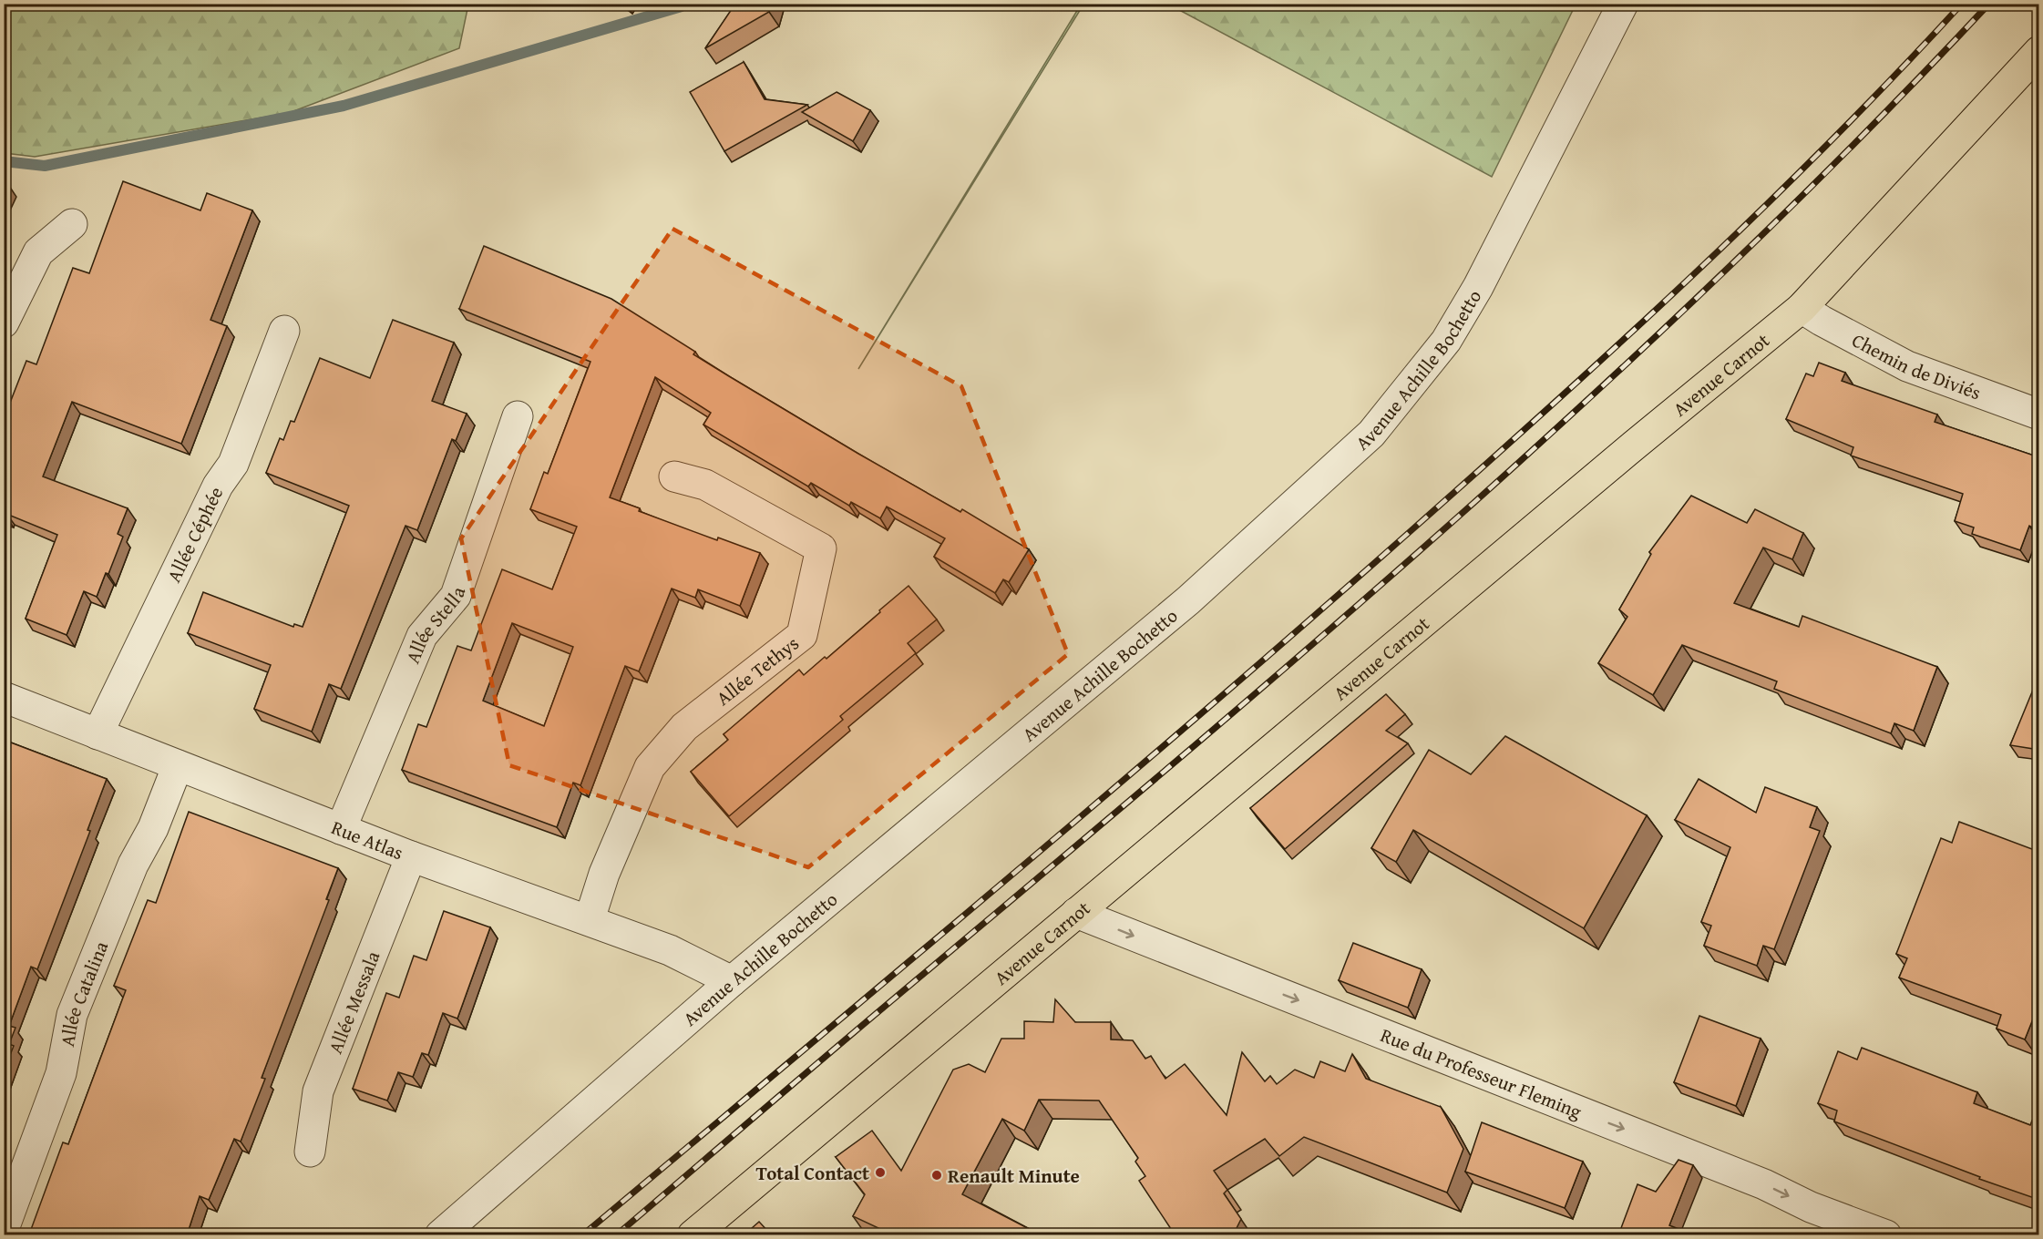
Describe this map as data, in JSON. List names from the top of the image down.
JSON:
{
  "streets": {
    "main road": ["Avenue Carnot"],
    "street": [
      "Chemin de Diviés",
      "Avenue Achille Bochetto",
      "Allée Céphée",
      "Allée Stella",
      "Allée Tethys",
      "Rue Atlas",
      "Allée Catalina",
      "Allée Messala",
      "Rue du Professeur Fleming"
    ]
  },
  "crossings": [
    ["Chemin de Diviés", "Avenue Carnot"],
    ["Avenue Achille Bochetto", "Rue Atlas"],
    ["Avenue Carnot", "Rue du Professeur Fleming"],
    ["Allée Céphée", "Rue Atlas"],
    ["Allée Stella", "Rue Atlas"],
    ["Allée Tethys", "Rue Atlas"],
    ["Rue Atlas", "Allée Catalina"],
    ["Rue Atlas", "Allée Messala"]
  ],
  "one_way": ["Rue du Professeur Fleming"],
  "places": ["Total Contact", "Renault Minute"]
}
